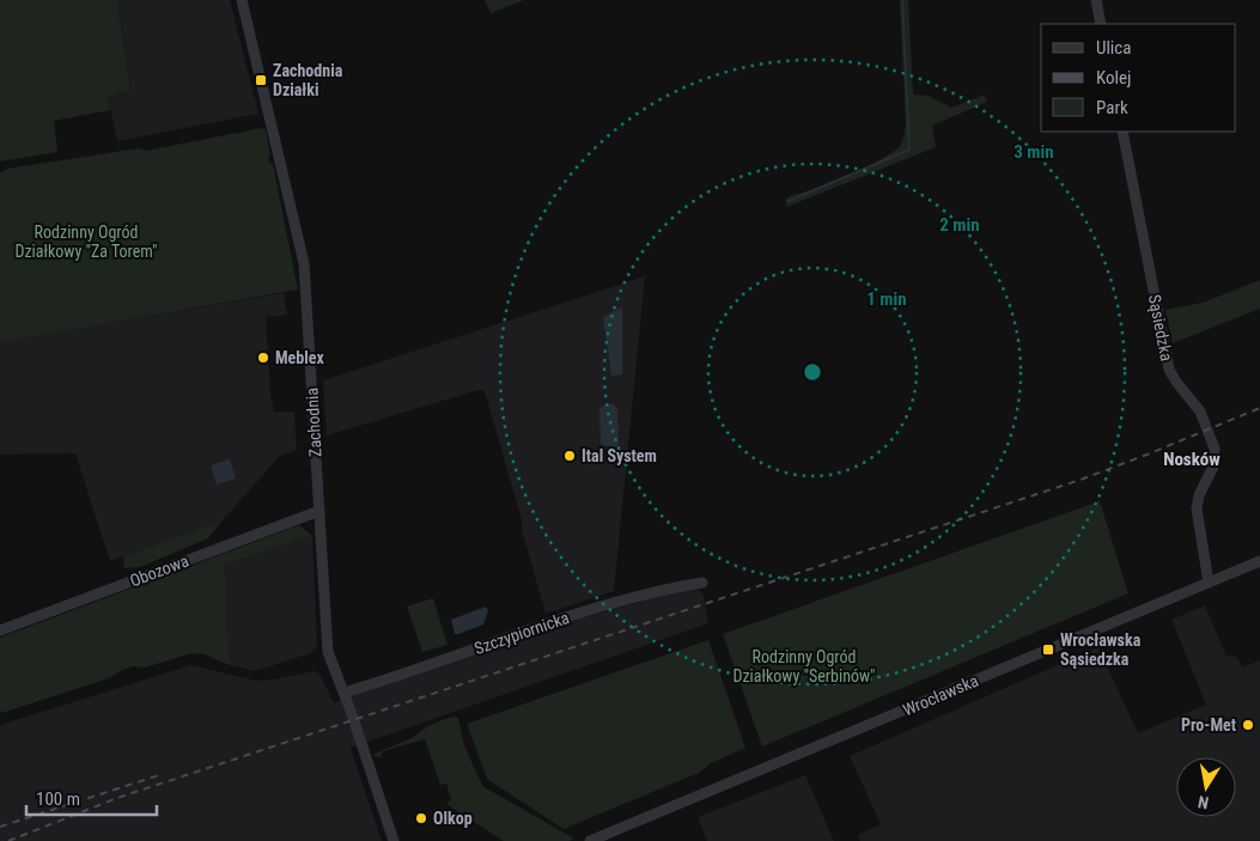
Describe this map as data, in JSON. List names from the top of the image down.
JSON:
{
  "streets": {
    "street": [
      "Sąsiedzka",
      "Zachodnia",
      "Obozowa",
      "Szczypiornicka",
      "Wrocławska"
    ]
  },
  "crossings": [
    ["Sąsiedzka", "Wrocławska"],
    ["Zachodnia", "Obozowa"],
    ["Zachodnia", "Szczypiornicka"]
  ],
  "districts": ["Nosków"],
  "parks": ["Rodzinny Ogród Działkowy \"Za Torem\"", "Rodzinny Ogród Działkowy \"Serbinów\""],
  "places": {
    "transit": ["Zachodnia Działki", "Wrocławska Sąsiedzka"],
    "other": [
      "Meblex",
      "Ital System",
      "Pro-Met",
      "Olkop"
    ]
  },
  "legend": ["Ulica", "Kolej", "Park"],
  "scale_bar": "100 m",
  "north": "bottom",
  "rings": ["3 min", "2 min", "1 min"]
}
